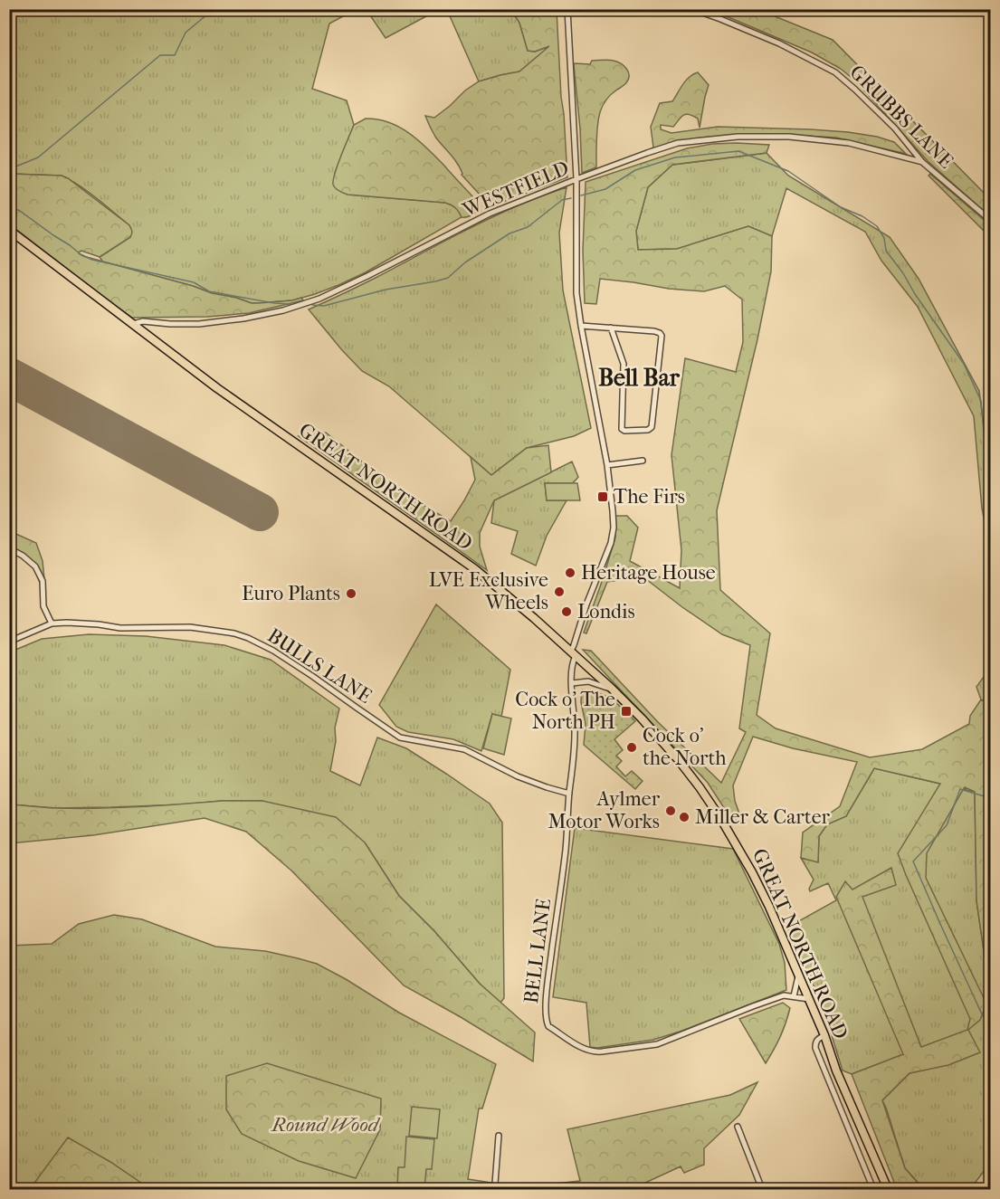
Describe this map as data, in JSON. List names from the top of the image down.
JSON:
{
  "streets": {
    "main road": ["GREAT NORTH ROAD"],
    "street": [
      "GRUBBS LANE",
      "WESTFIELD",
      "BULLS LANE",
      "BELL LANE"
    ]
  },
  "crossings": [
    ["GRUBBS LANE", "WESTFIELD"],
    ["WESTFIELD", "GREAT NORTH ROAD"],
    ["WESTFIELD", "BELL LANE"],
    ["GREAT NORTH ROAD", "BELL LANE"],
    ["BULLS LANE", "BELL LANE"]
  ],
  "districts": ["Bell Bar"],
  "parks": ["Round Wood"],
  "places": {
    "transit": ["The Firs", "Cock o' The North PH"],
    "other": [
      "Heritage House",
      "LVE Exclusive Wheels",
      "Euro Plants",
      "Londis",
      "Cock o' the North",
      "Aylmer Motor Works",
      "Miller & Carter"
    ]
  }
}
